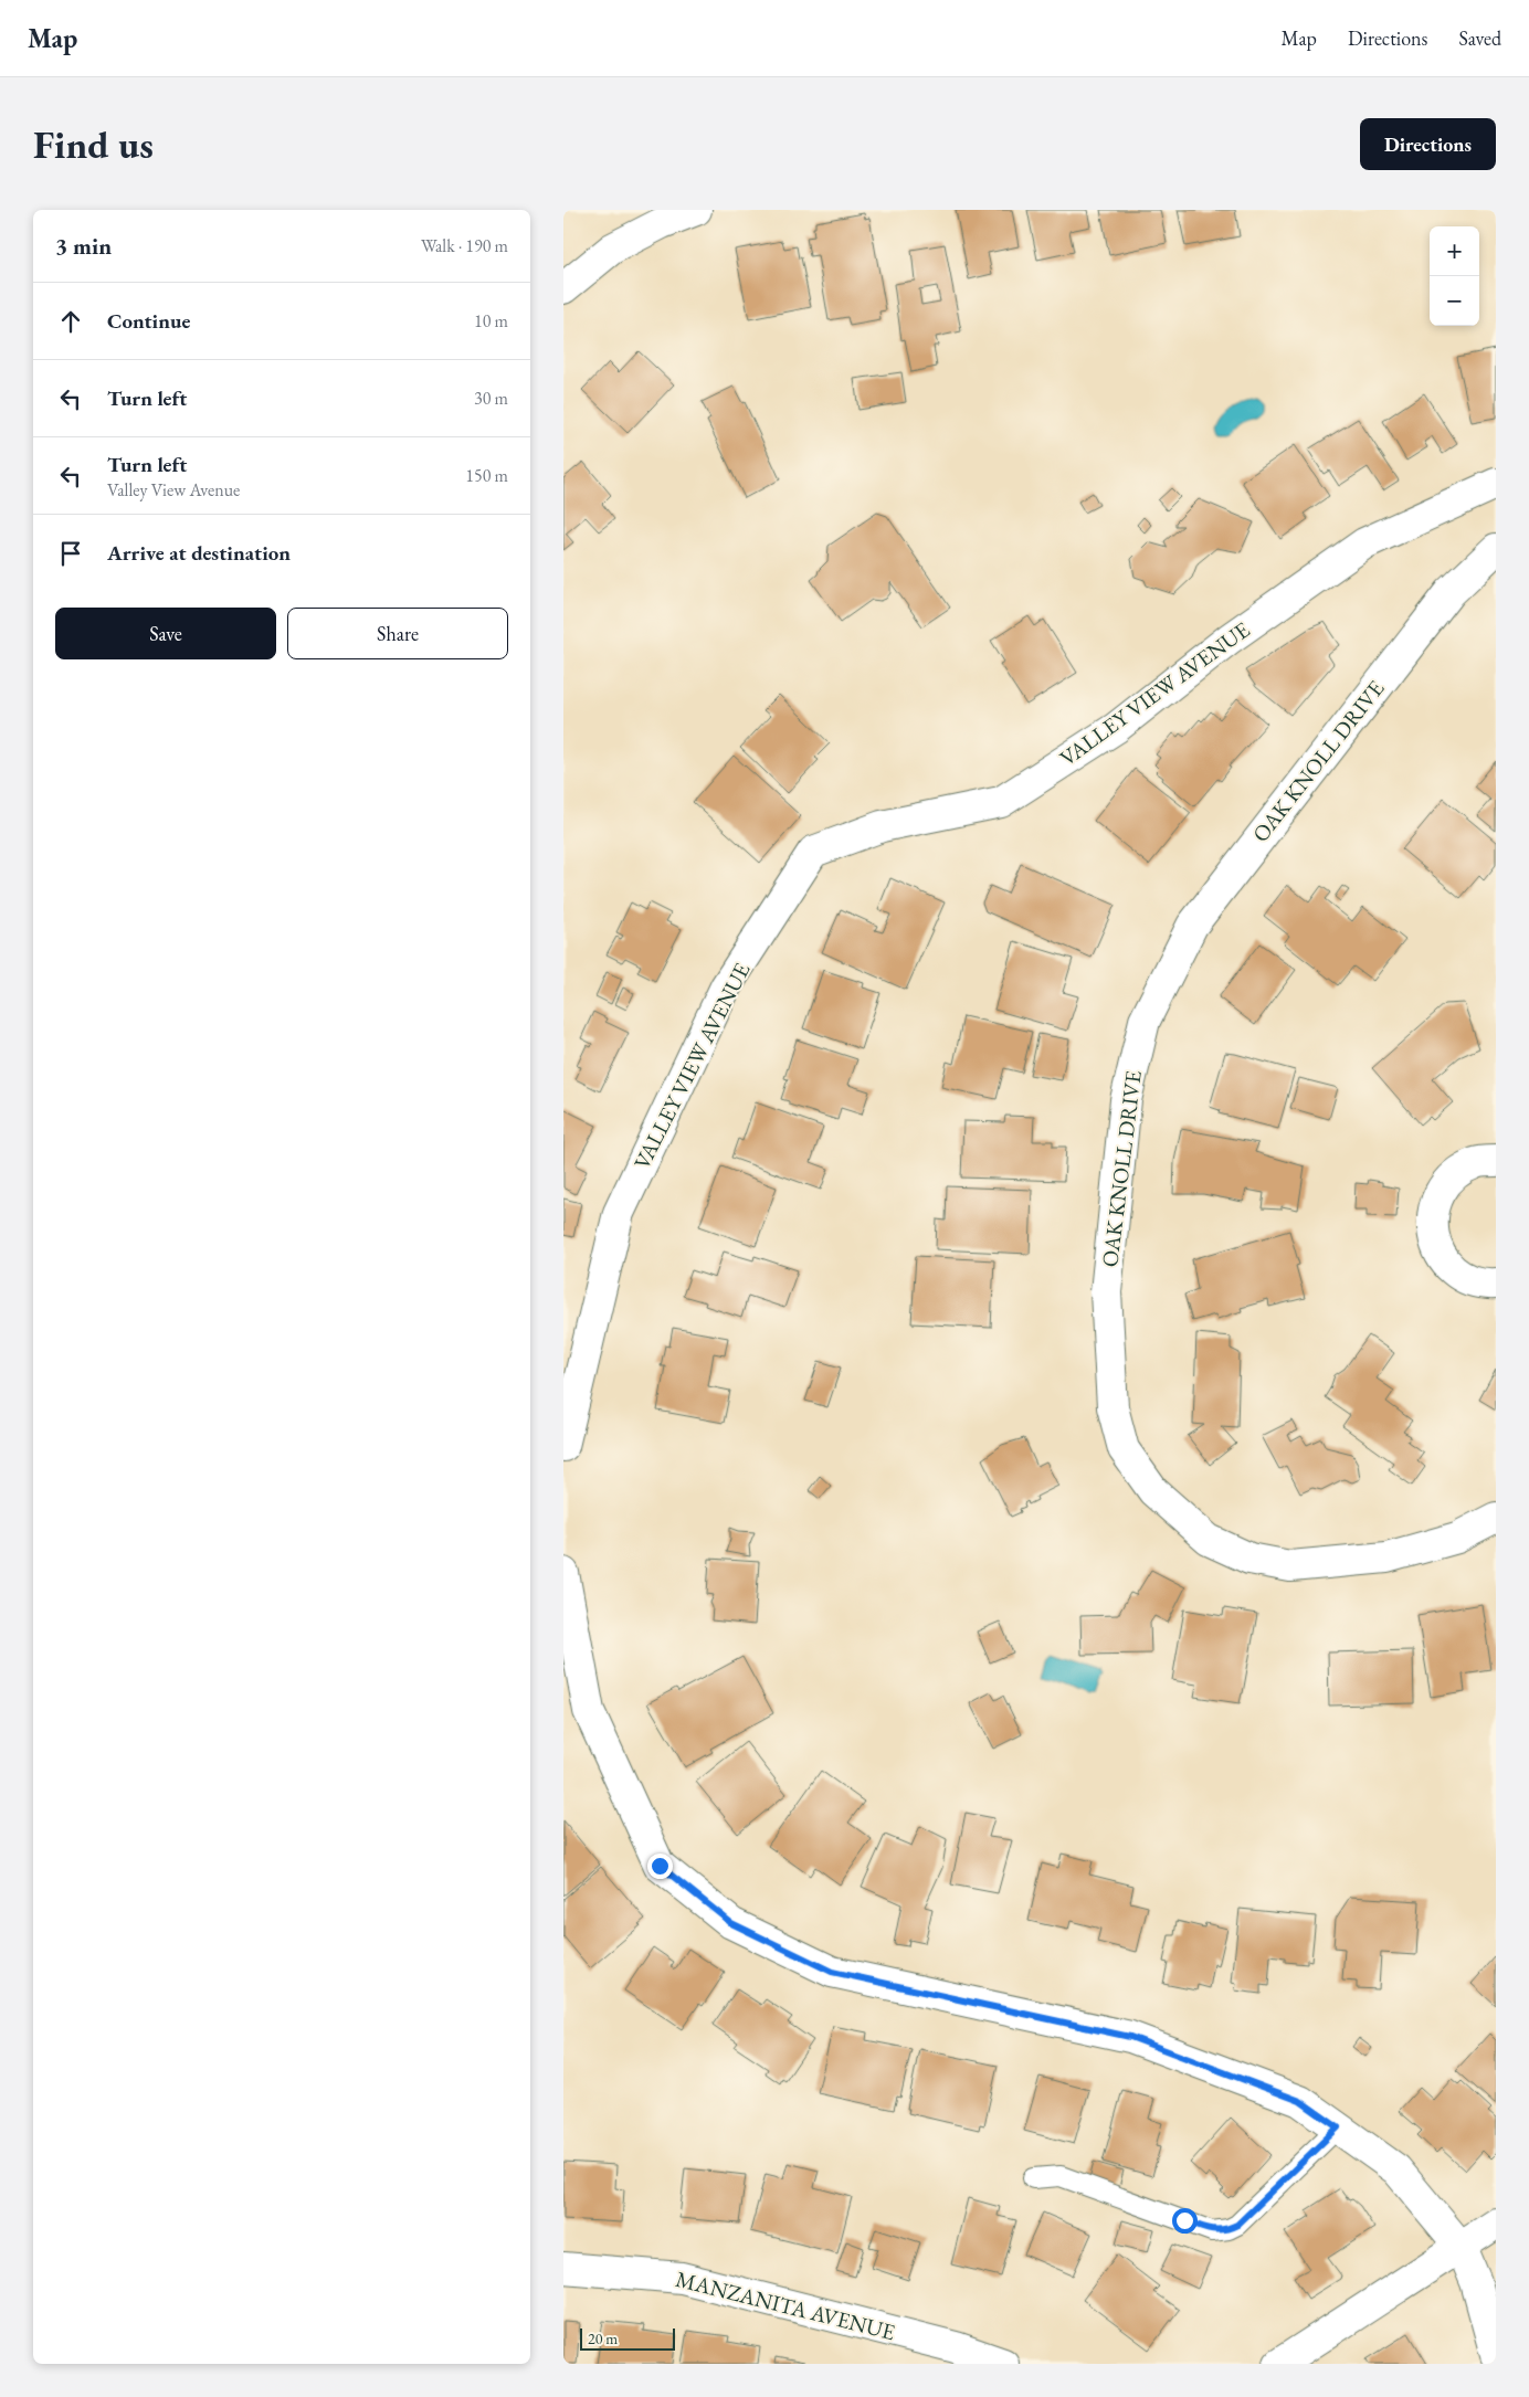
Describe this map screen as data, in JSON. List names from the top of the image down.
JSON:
{
  "streets": {
    "street": ["VALLEY VIEW AVENUE", "OAK KNOLL DRIVE", "MANZANITA AVENUE"]
  },
  "scale_bar": "20 m",
  "page": {
    "header": "Map",
    "nav": ["Map", "Directions", "Saved"],
    "buttons": [
      "Directions",
      ["Save", "Share"]
    ],
    "title": "Find us",
    "heading": ["3 min", "Walk · 190 m"],
    "map_buttons": ["+", "−"],
    "list": [
      ["Continue", "10 m"],
      ["Turn left", "30 m"],
      ["Turn left", "Valley View Avenue", "150 m"],
      "Arrive at destination"
    ],
    "scale": "20 m"
  }
}
